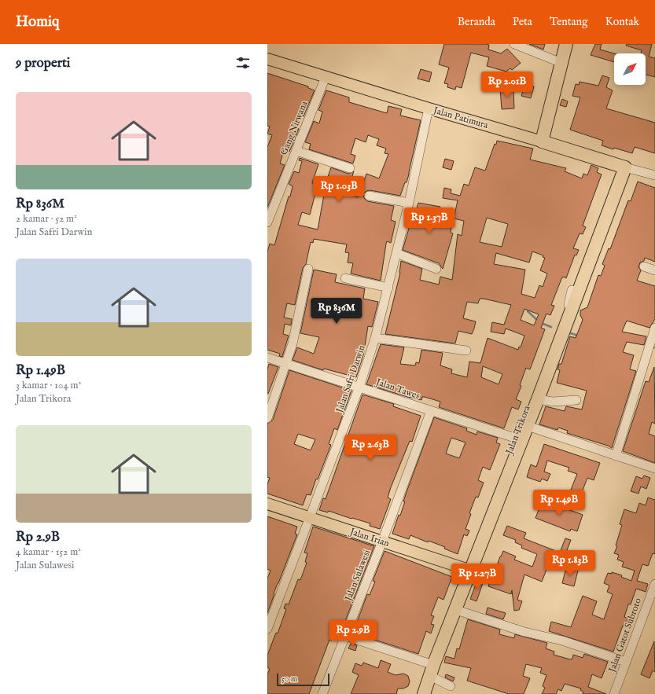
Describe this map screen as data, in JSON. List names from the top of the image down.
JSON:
{
  "streets": {
    "highway": ["Jalan Patimura", "Jalan Trikora"],
    "main road": ["Jalan Irian"],
    "street": [
      "Gang Nirwana",
      "Jalan Safri Darwin",
      "Jalan Tawes",
      "Jalan Sulawesi",
      "Jalan Gatot Subroto"
    ]
  },
  "crossings": [
    ["Jalan Patimura", "Gang Nirwana"],
    ["Jalan Patimura", "Jalan Safri Darwin"],
    ["Jalan Patimura", "Jalan Trikora"],
    ["Jalan Safri Darwin", "Jalan Tawes"],
    ["Jalan Safri Darwin", "Jalan Irian"],
    ["Jalan Tawes", "Jalan Trikora"],
    ["Jalan Tawes", "Jalan Sulawesi"],
    ["Jalan Trikora", "Jalan Irian"],
    ["Jalan Irian", "Jalan Sulawesi"]
  ],
  "scale_bar": "50 m",
  "north": "top right",
  "page": {
    "header": "Homiq",
    "nav": [
      "Beranda",
      "Peta",
      "Tentang",
      "Kontak"
    ],
    "heading": "9 properti",
    "price": [
      "Rp 2.01B",
      "Rp 1.03B",
      "Rp 1.37B",
      "Rp 836M",
      "Rp 2.63B",
      "Rp 1.49B",
      "Rp 1.83B",
      "Rp 1.27B",
      "Rp 2.9B"
    ],
    "list": [
      {
        "name": "Rp 836M",
        "note": "2 kamar · 52 m² · Jalan Safri Darwin"
      },
      {
        "name": "Rp 1.49B",
        "note": "3 kamar · 104 m² · Jalan Trikora"
      },
      {
        "name": "Rp 2.9B",
        "note": "4 kamar · 152 m² · Jalan Sulawesi"
      }
    ],
    "scale": "50 m"
  }
}
